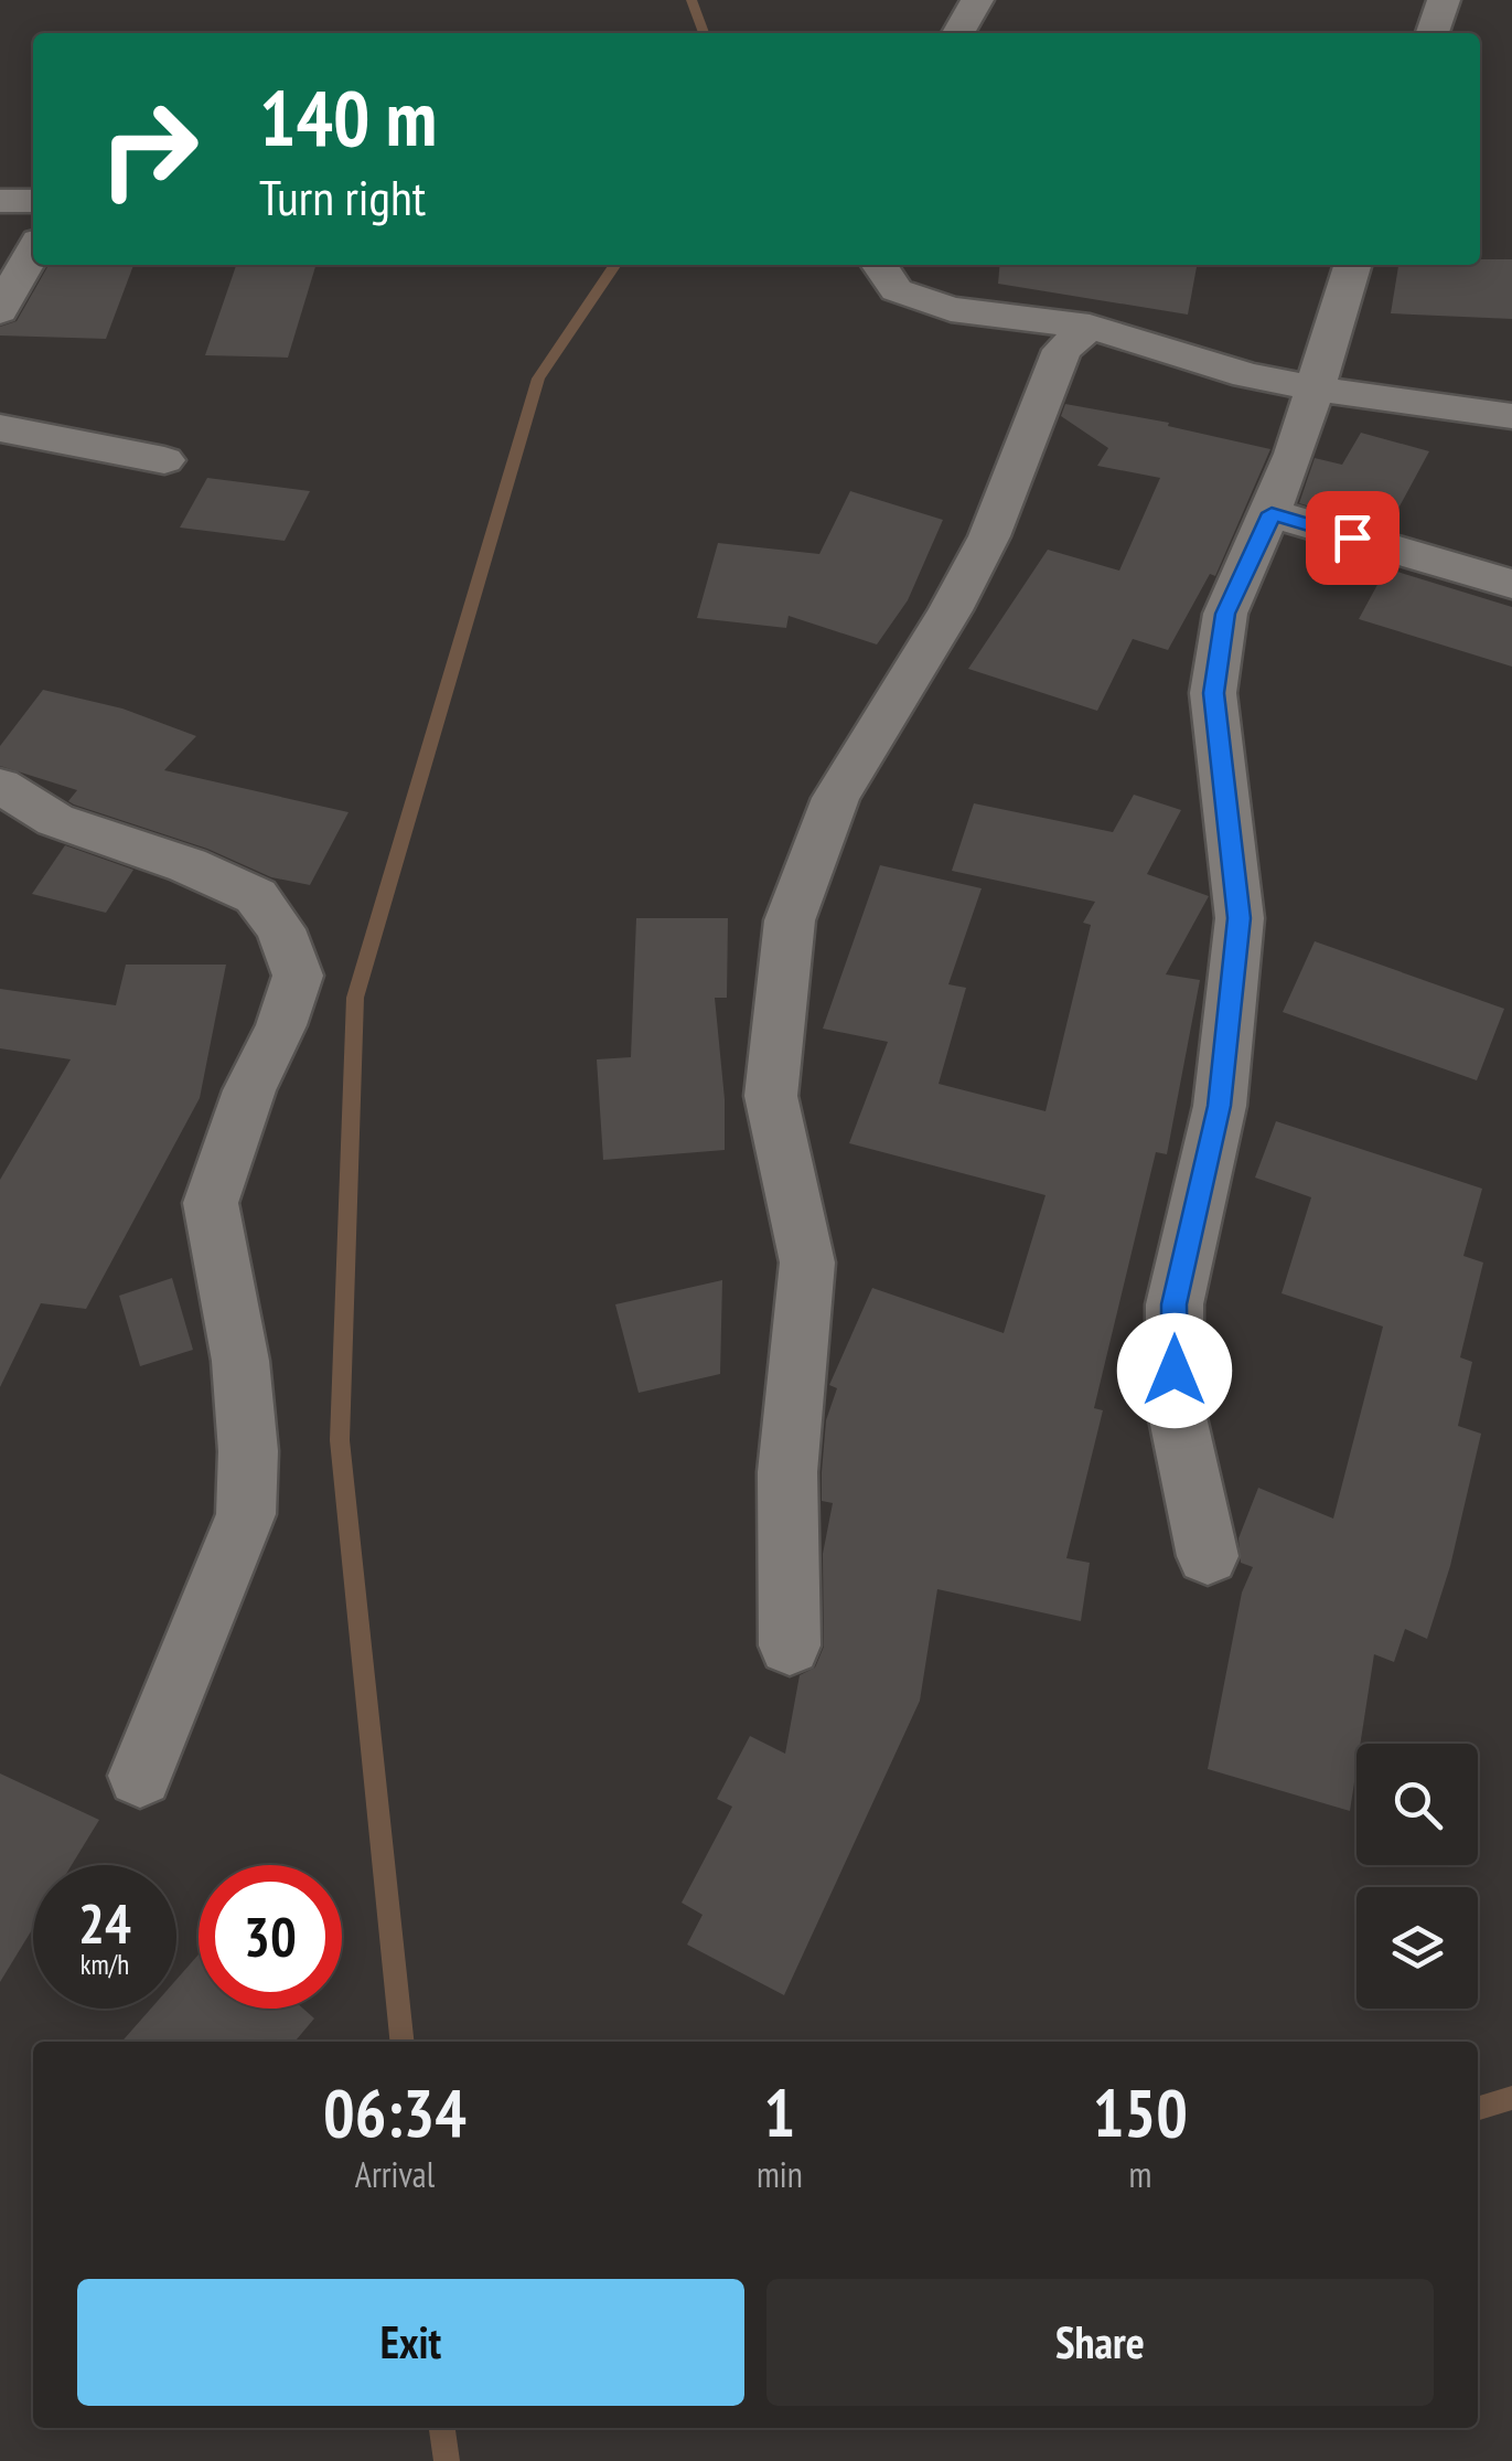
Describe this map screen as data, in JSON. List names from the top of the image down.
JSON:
{
  "page": {
    "turn": ["140 m", "Turn right"],
    "speed": "24 km/h",
    "limit": "30",
    "eta": [
      "06:34",
      "Arrival",
      "1",
      "min",
      "150",
      "m"
    ],
    "buttons": ["Exit", "Share"]
  }
}
